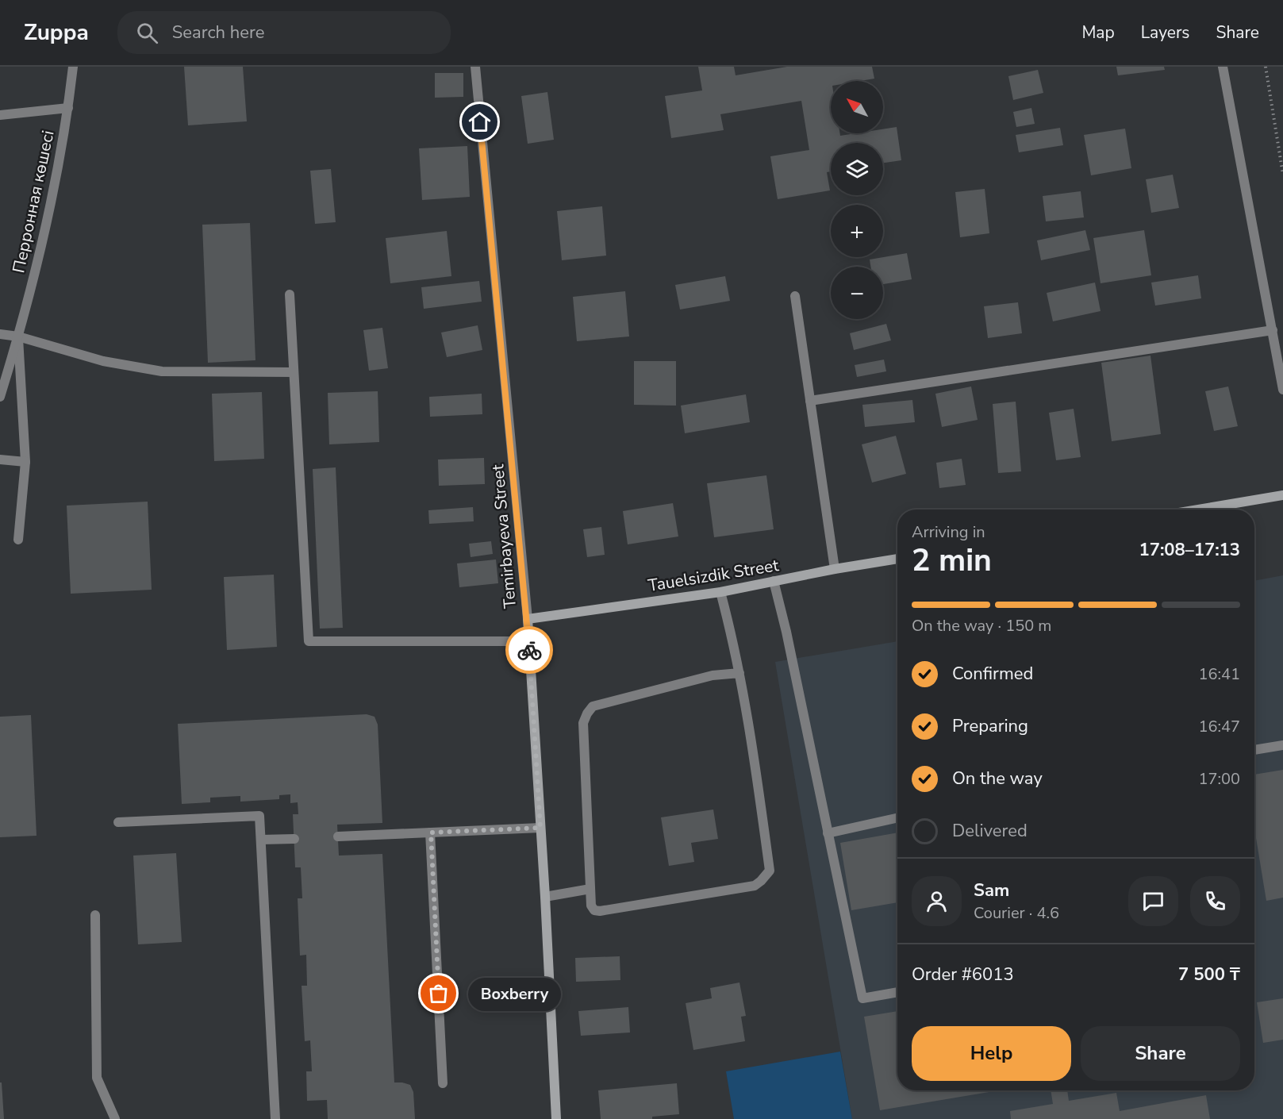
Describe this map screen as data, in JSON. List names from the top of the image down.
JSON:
{
  "streets": {
    "main road": ["Temirbayeva Street", "Tauelsіzdіk Street"],
    "street": ["Перронная көшесі"]
  },
  "crossings": [
    ["Temirbayeva Street", "Tauelsіzdіk Street"]
  ],
  "places": ["Boxberry"],
  "north": "top left",
  "page": {
    "header": "Zuppa",
    "search": "Search here",
    "nav": ["Map", "Layers", "Share"],
    "map_buttons": ["+", "−"],
    "heading": ["2 min", "Arriving in", "17:08–17:13"],
    "panel": [
      "Sam",
      "Courier · 4.6",
      "Order #6013",
      "7 500 ₸"
    ],
    "bar": "On the way · 150 m",
    "list": [
      ["Confirmed", "16:41"],
      ["Preparing", "16:47"],
      ["On the way", "17:00"],
      "Delivered"
    ],
    "bubble": "Boxberry",
    "buttons": ["Help", "Share"]
  }
}
